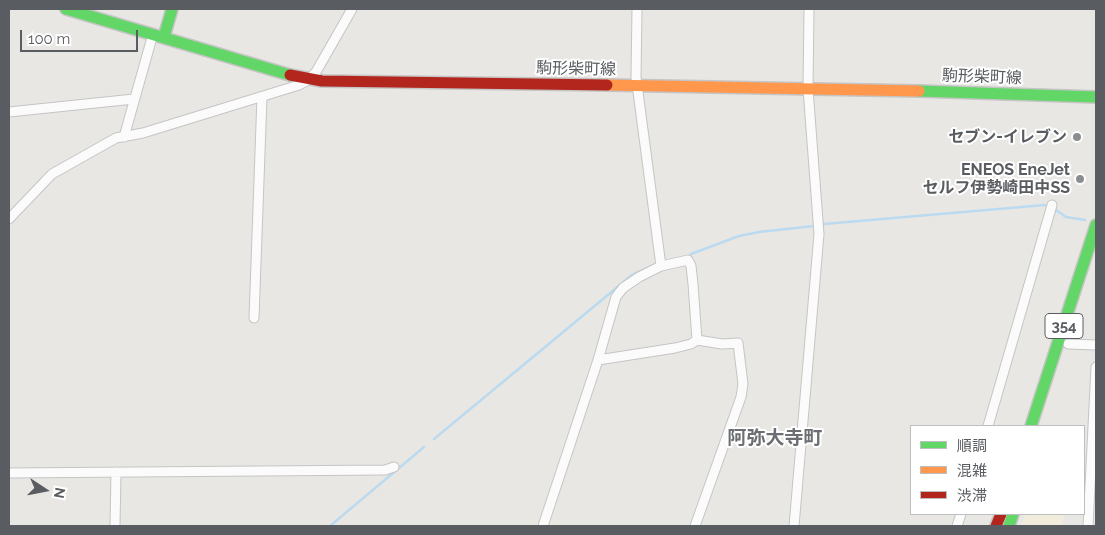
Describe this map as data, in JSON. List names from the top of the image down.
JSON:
{
  "streets": {
    "main road": ["駒形柴町線", "354"]
  },
  "districts": ["阿弥大寺町"],
  "places": ["セブン-イレブン", "ENEOS EneJet セルフ伊勢崎田中SS"],
  "legend": ["順調", "混雑", "渋滞"],
  "scale_bar": "100 m",
  "north": "right"
}
